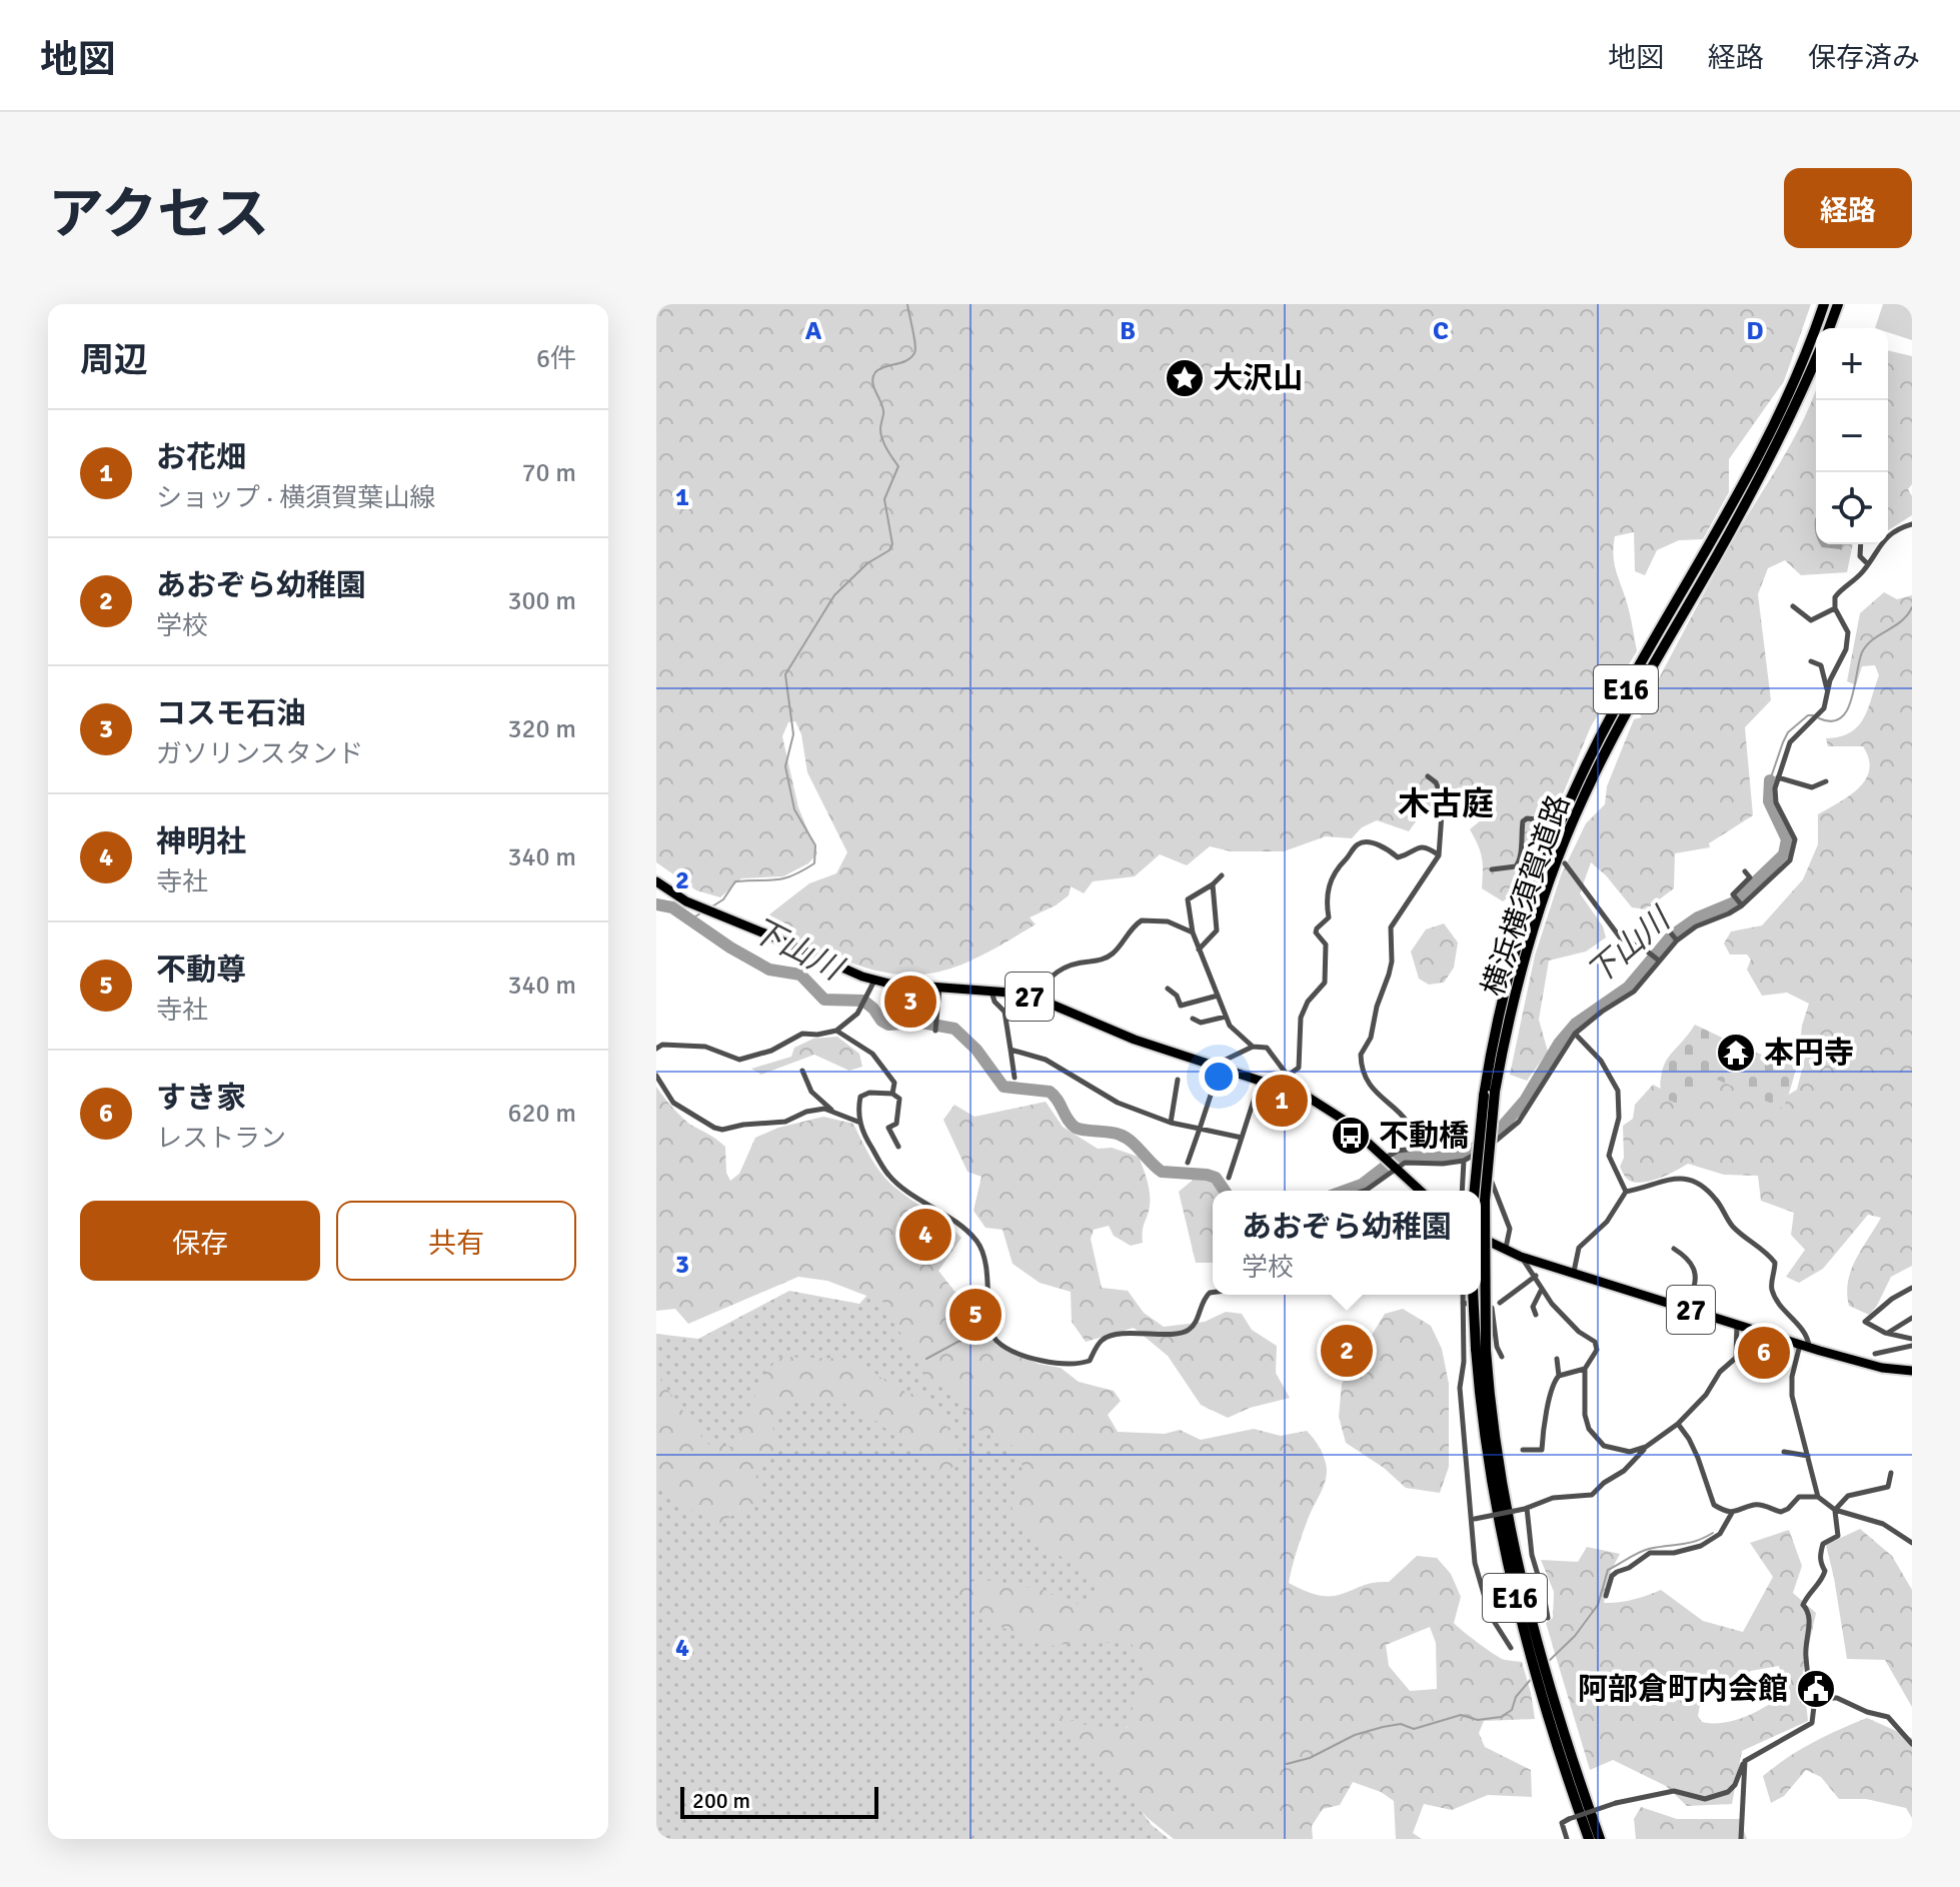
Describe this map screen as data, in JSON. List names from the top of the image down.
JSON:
{
  "streets": {
    "highway": ["E16", "横浜横須賀道路"],
    "main road": ["27"]
  },
  "districts": ["木古庭"],
  "water": ["下山川"],
  "places": {
    "place": ["大沢山"],
    "temple": ["本円寺"],
    "bus stop": ["不動橋"],
    "public building": ["阿部倉町内会館"]
  },
  "scale_bar": "200 m",
  "page": {
    "header": "地図",
    "nav": ["地図", "経路", "保存済み"],
    "title": "アクセス",
    "buttons": [
      "経路",
      ["保存", "共有"]
    ],
    "heading": ["周辺", "6件"],
    "map_buttons": ["+", "−"],
    "list": [
      {
        "mark": "1",
        "name": "お花畑",
        "note": "ショップ · 横須賀葉山線",
        "value": "70 m"
      },
      {
        "mark": "2",
        "name": "あおぞら幼稚園",
        "note": "学校",
        "value": "300 m"
      },
      {
        "mark": "3",
        "name": "コスモ石油",
        "note": "ガソリンスタンド",
        "value": "320 m"
      },
      {
        "mark": "4",
        "name": "神明社",
        "note": "寺社",
        "value": "340 m"
      },
      {
        "mark": "5",
        "name": "不動尊",
        "note": "寺社",
        "value": "340 m"
      },
      {
        "mark": "6",
        "name": "すき家",
        "note": "レストラン",
        "value": "620 m"
      }
    ],
    "pins": [
      "3",
      "1",
      "4",
      "5",
      "2",
      "6"
    ],
    "popup": ["あおぞら幼稚園", "学校"],
    "scale": "200 m"
  },
  "grid": {
    "columns": [
      "A",
      "B",
      "C",
      "D"
    ],
    "rows": [
      "1",
      "2",
      "3",
      "4"
    ]
  }
}
